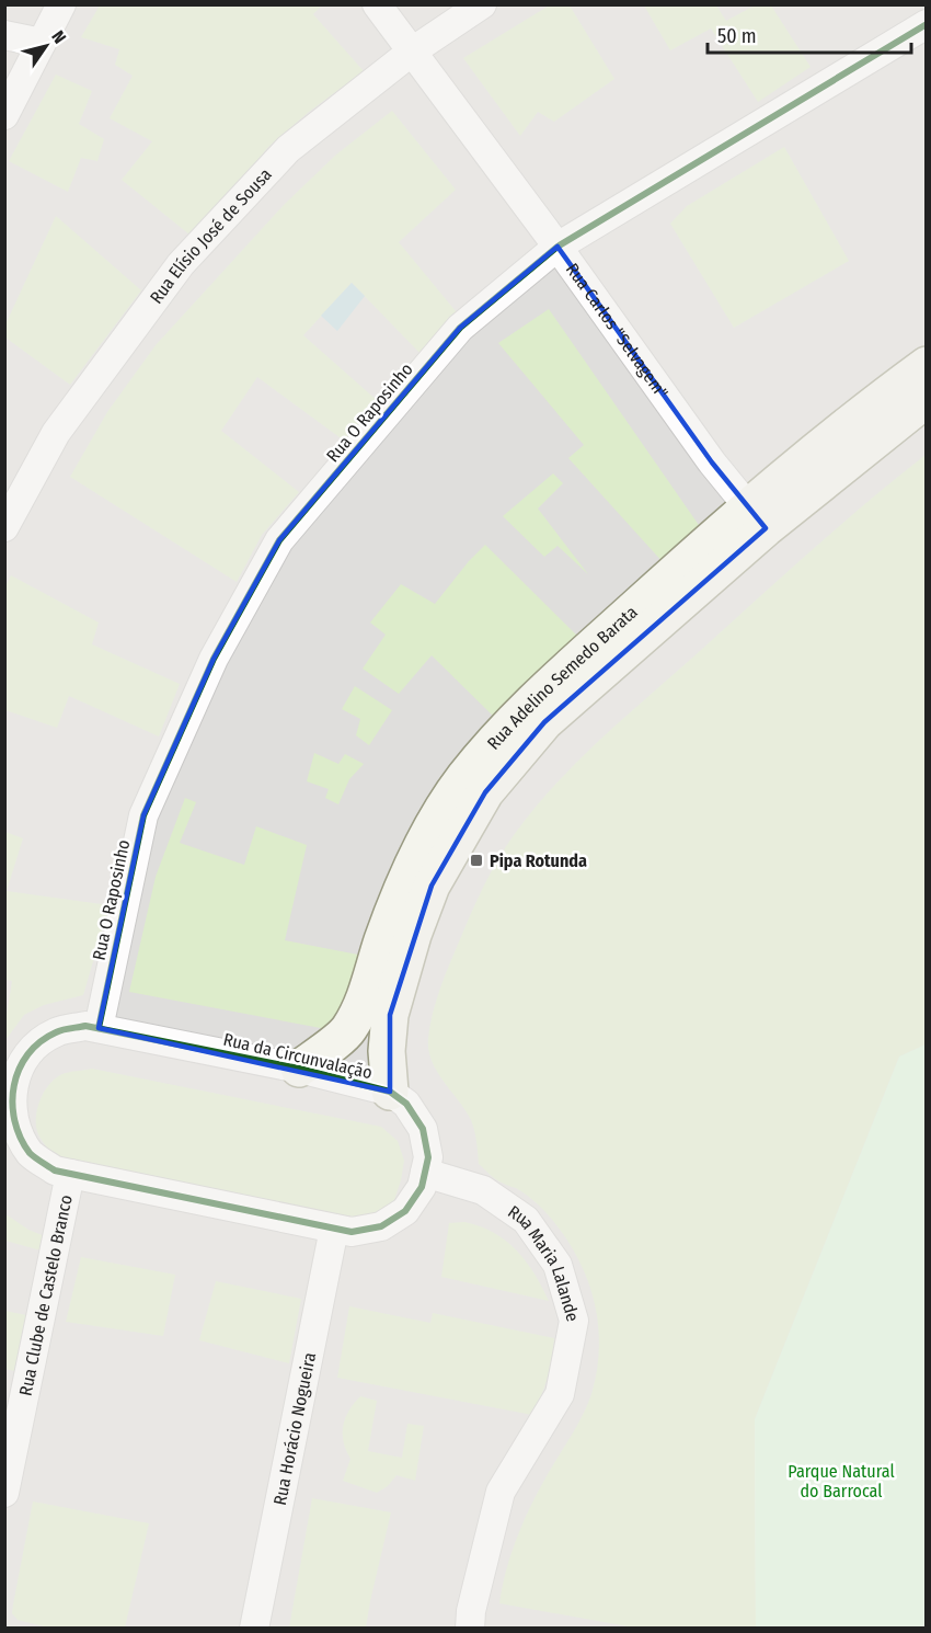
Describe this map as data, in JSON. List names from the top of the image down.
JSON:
{
  "streets": {
    "main road": ["Rua Adelino Semedo Barata"],
    "street": [
      "Rua Elísio José de Sousa",
      "Rua Carlos \"Selvagem\"",
      "Rua O Raposinho",
      "Rua da Circunvalação",
      "Rua Maria Lalande",
      "Rua Clube de Castelo Branco",
      "Rua Horácio Nogueira"
    ]
  },
  "crossings": [
    ["Rua Elísio José de Sousa", "Rua Carlos \"Selvagem\""],
    ["Rua Carlos \"Selvagem\"", "Rua O Raposinho"],
    ["Rua Carlos \"Selvagem\"", "Rua Adelino Semedo Barata"],
    ["Rua O Raposinho", "Rua da Circunvalação"],
    ["Rua Adelino Semedo Barata", "Rua da Circunvalação"],
    ["Rua da Circunvalação", "Rua Maria Lalande"],
    ["Rua da Circunvalação", "Rua Clube de Castelo Branco"],
    ["Rua da Circunvalação", "Rua Horácio Nogueira"]
  ],
  "parks": ["Parque Natural do Barrocal"],
  "places": {
    "transit": ["Pipa Rotunda"]
  },
  "scale_bar": "50 m",
  "north": "top right"
}
